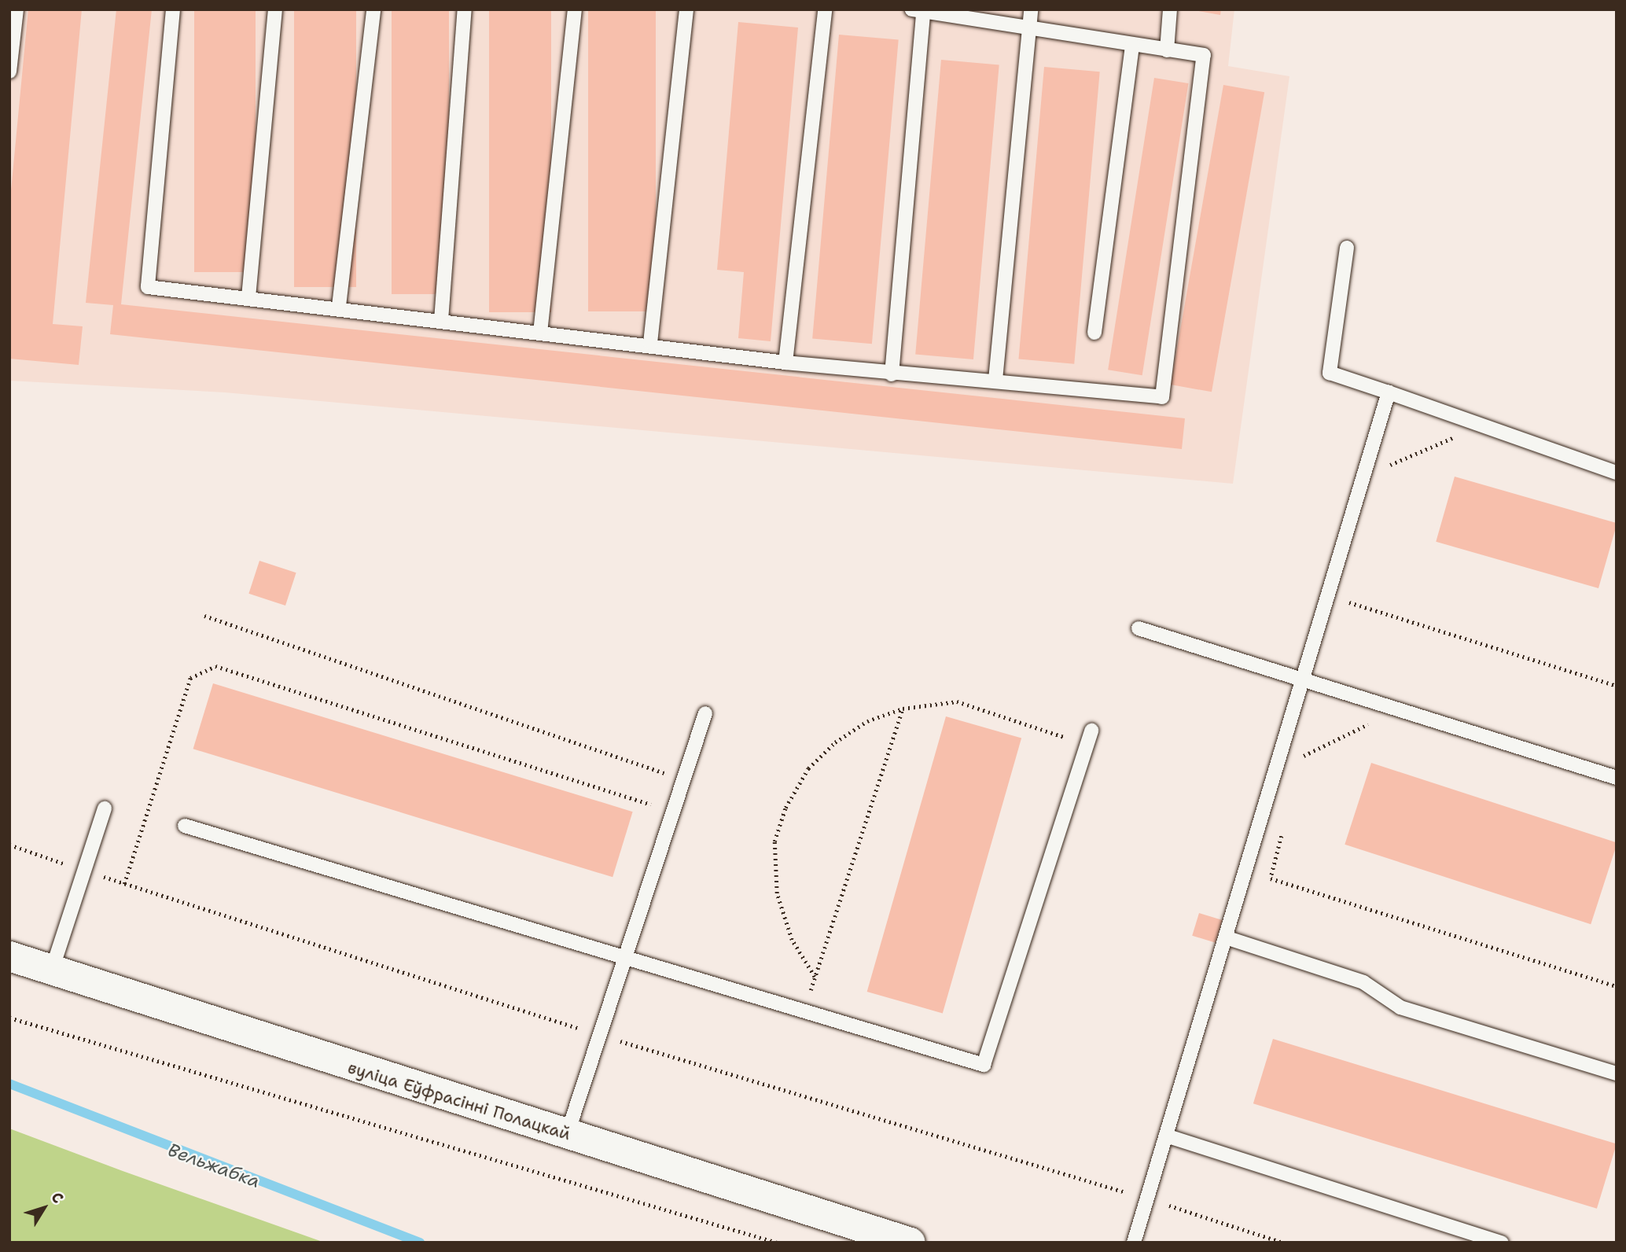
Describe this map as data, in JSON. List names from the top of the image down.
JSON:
{
  "streets": {
    "street": ["вуліца Еўфрасінні Полацкай"]
  },
  "water": ["Вельжабка"],
  "north": "top right"
}
